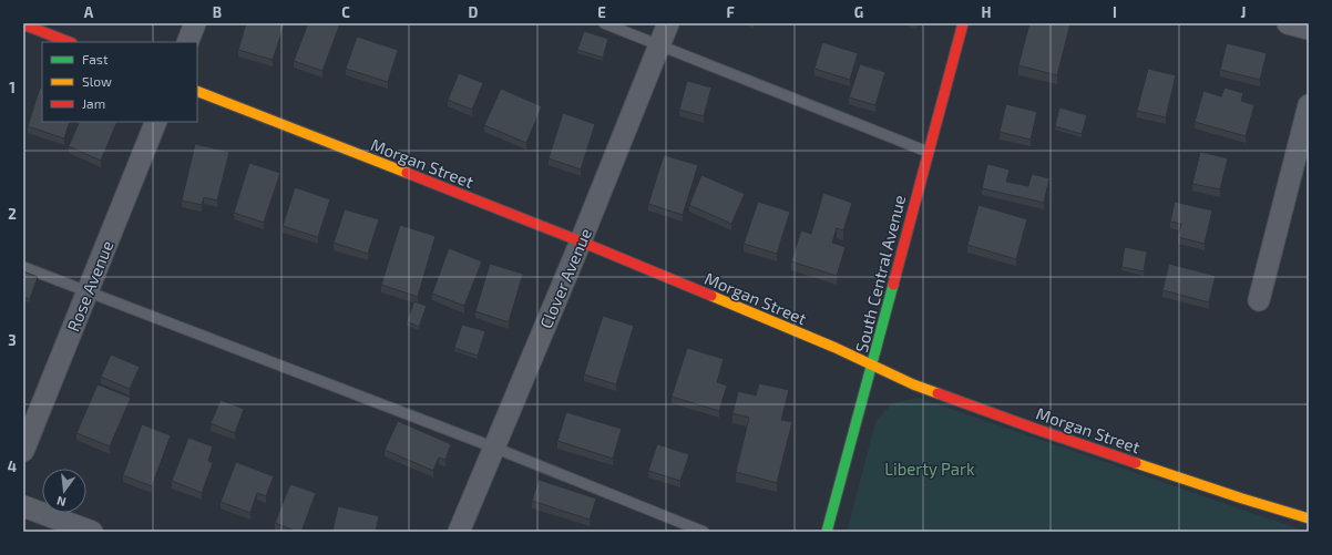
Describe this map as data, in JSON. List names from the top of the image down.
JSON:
{
  "streets": {
    "main road": ["Morgan Street", "South Central Avenue"],
    "street": ["Clover Avenue", "Rose Avenue"]
  },
  "crossings": [
    ["Morgan Street", "South Central Avenue"],
    ["Morgan Street", "Clover Avenue"]
  ],
  "parks": ["Liberty Park"],
  "legend": ["Fast", "Slow", "Jam"],
  "north": "bottom",
  "grid": {
    "columns": [
      "A",
      "B",
      "C",
      "D",
      "E",
      "F",
      "G",
      "H",
      "I",
      "J"
    ],
    "rows": [
      "1",
      "2",
      "3",
      "4"
    ]
  }
}
